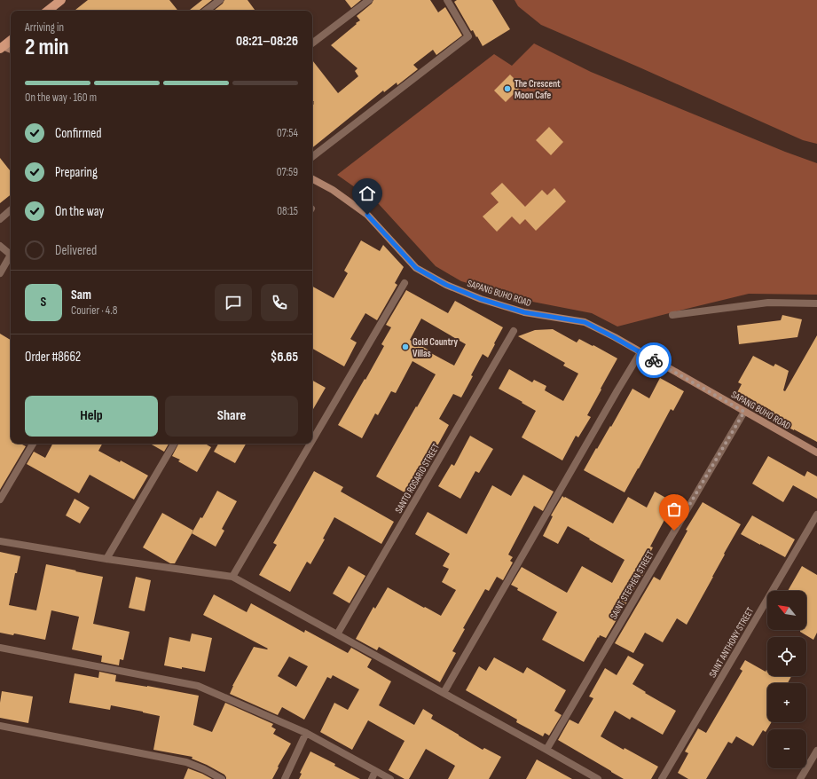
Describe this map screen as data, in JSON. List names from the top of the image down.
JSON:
{
  "streets": {
    "street": [
      "SAPANG BUHO ROAD",
      "SANTO ROSARIO STREET",
      "SAINT STEPHEN STREET",
      "SAINT ANTHONY STREET"
    ]
  },
  "crossings": [
    ["SAPANG BUHO ROAD", "SAINT STEPHEN STREET"]
  ],
  "places": ["The Crescent Moon Cafe", "Gold Country Villas"],
  "north": "top left",
  "page": {
    "heading": ["2 min", "Arriving in", "08:21–08:26"],
    "panel": [
      "Sam",
      "Courier · 4.8",
      "Order #8662",
      "$6.65"
    ],
    "bar": "On the way · 160 m",
    "list": [
      ["Confirmed", "07:54"],
      ["Preparing", "07:59"],
      ["On the way", "08:15"],
      "Delivered"
    ],
    "round": "S",
    "buttons": ["Help", "Share"],
    "map_buttons": ["+", "−"]
  }
}
